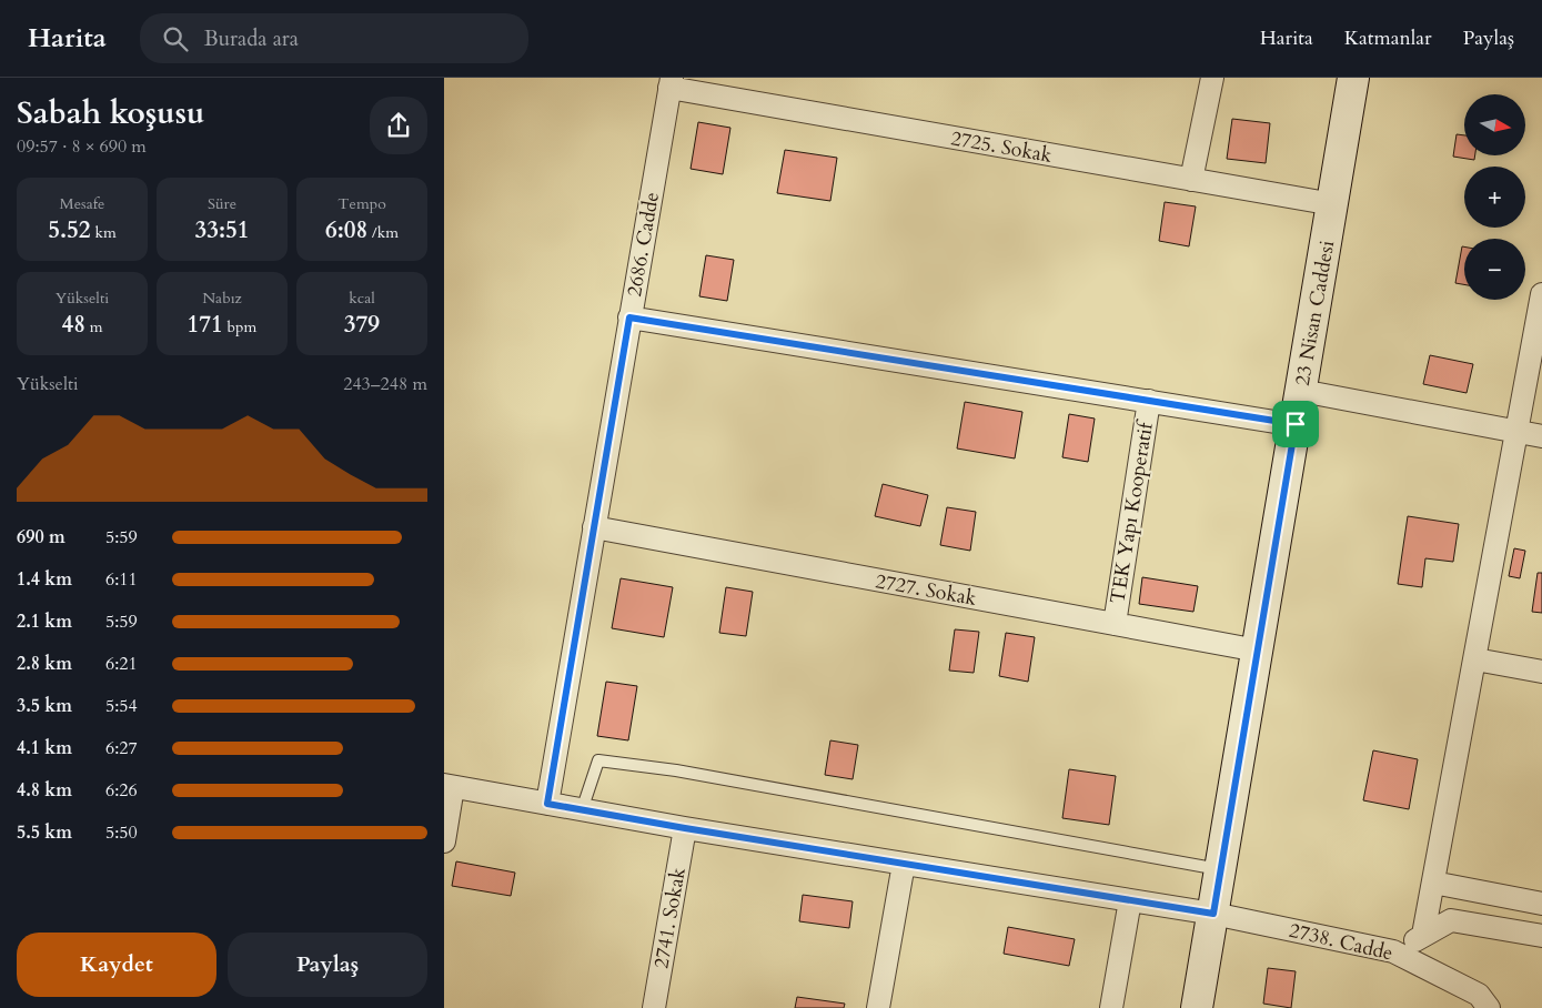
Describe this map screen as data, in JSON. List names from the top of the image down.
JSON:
{
  "streets": {
    "main road": ["23 Nisan Caddesi"],
    "street": [
      "2725. Sokak",
      "2686. Cadde",
      "TEK Yapı Kooperatif",
      "2727. Sokak",
      "2741. Sokak",
      "2738. Cadde"
    ]
  },
  "crossings": [
    ["2725. Sokak", "2686. Cadde"],
    ["2725. Sokak", "23 Nisan Caddesi"],
    ["2686. Cadde", "2727. Sokak"],
    ["2686. Cadde", "2738. Cadde"],
    ["23 Nisan Caddesi", "2727. Sokak"],
    ["23 Nisan Caddesi", "2738. Cadde"],
    ["TEK Yapı Kooperatif", "2727. Sokak"],
    ["2741. Sokak", "2738. Cadde"]
  ],
  "north": "right",
  "page": {
    "header": "Harita",
    "search": "Burada ara",
    "nav": ["Harita", "Katmanlar", "Paylaş"],
    "heading": ["Sabah koşusu", "09:57 · 8 × 690 m"],
    "map_buttons": ["+", "−"],
    "stats": [
      ["Mesafe", "5.52 km"],
      ["Süre", "33:51"],
      ["Tempo", "6:08 /km"],
      ["Yükselti", "48 m"],
      ["Nabız", "171 bpm"],
      ["kcal", "379"]
    ],
    "chart": ["Yükselti", "243–248 m"],
    "list": [
      {
        "name": "690 m",
        "note": "5:59"
      },
      {
        "name": "1.4 km",
        "note": "6:11"
      },
      {
        "name": "2.1 km",
        "note": "5:59"
      },
      {
        "name": "2.8 km",
        "note": "6:21"
      },
      {
        "name": "3.5 km",
        "note": "5:54"
      },
      {
        "name": "4.1 km",
        "note": "6:27"
      },
      {
        "name": "4.8 km",
        "note": "6:26"
      },
      {
        "name": "5.5 km",
        "note": "5:50"
      }
    ],
    "buttons": ["Kaydet", "Paylaş"]
  }
}
